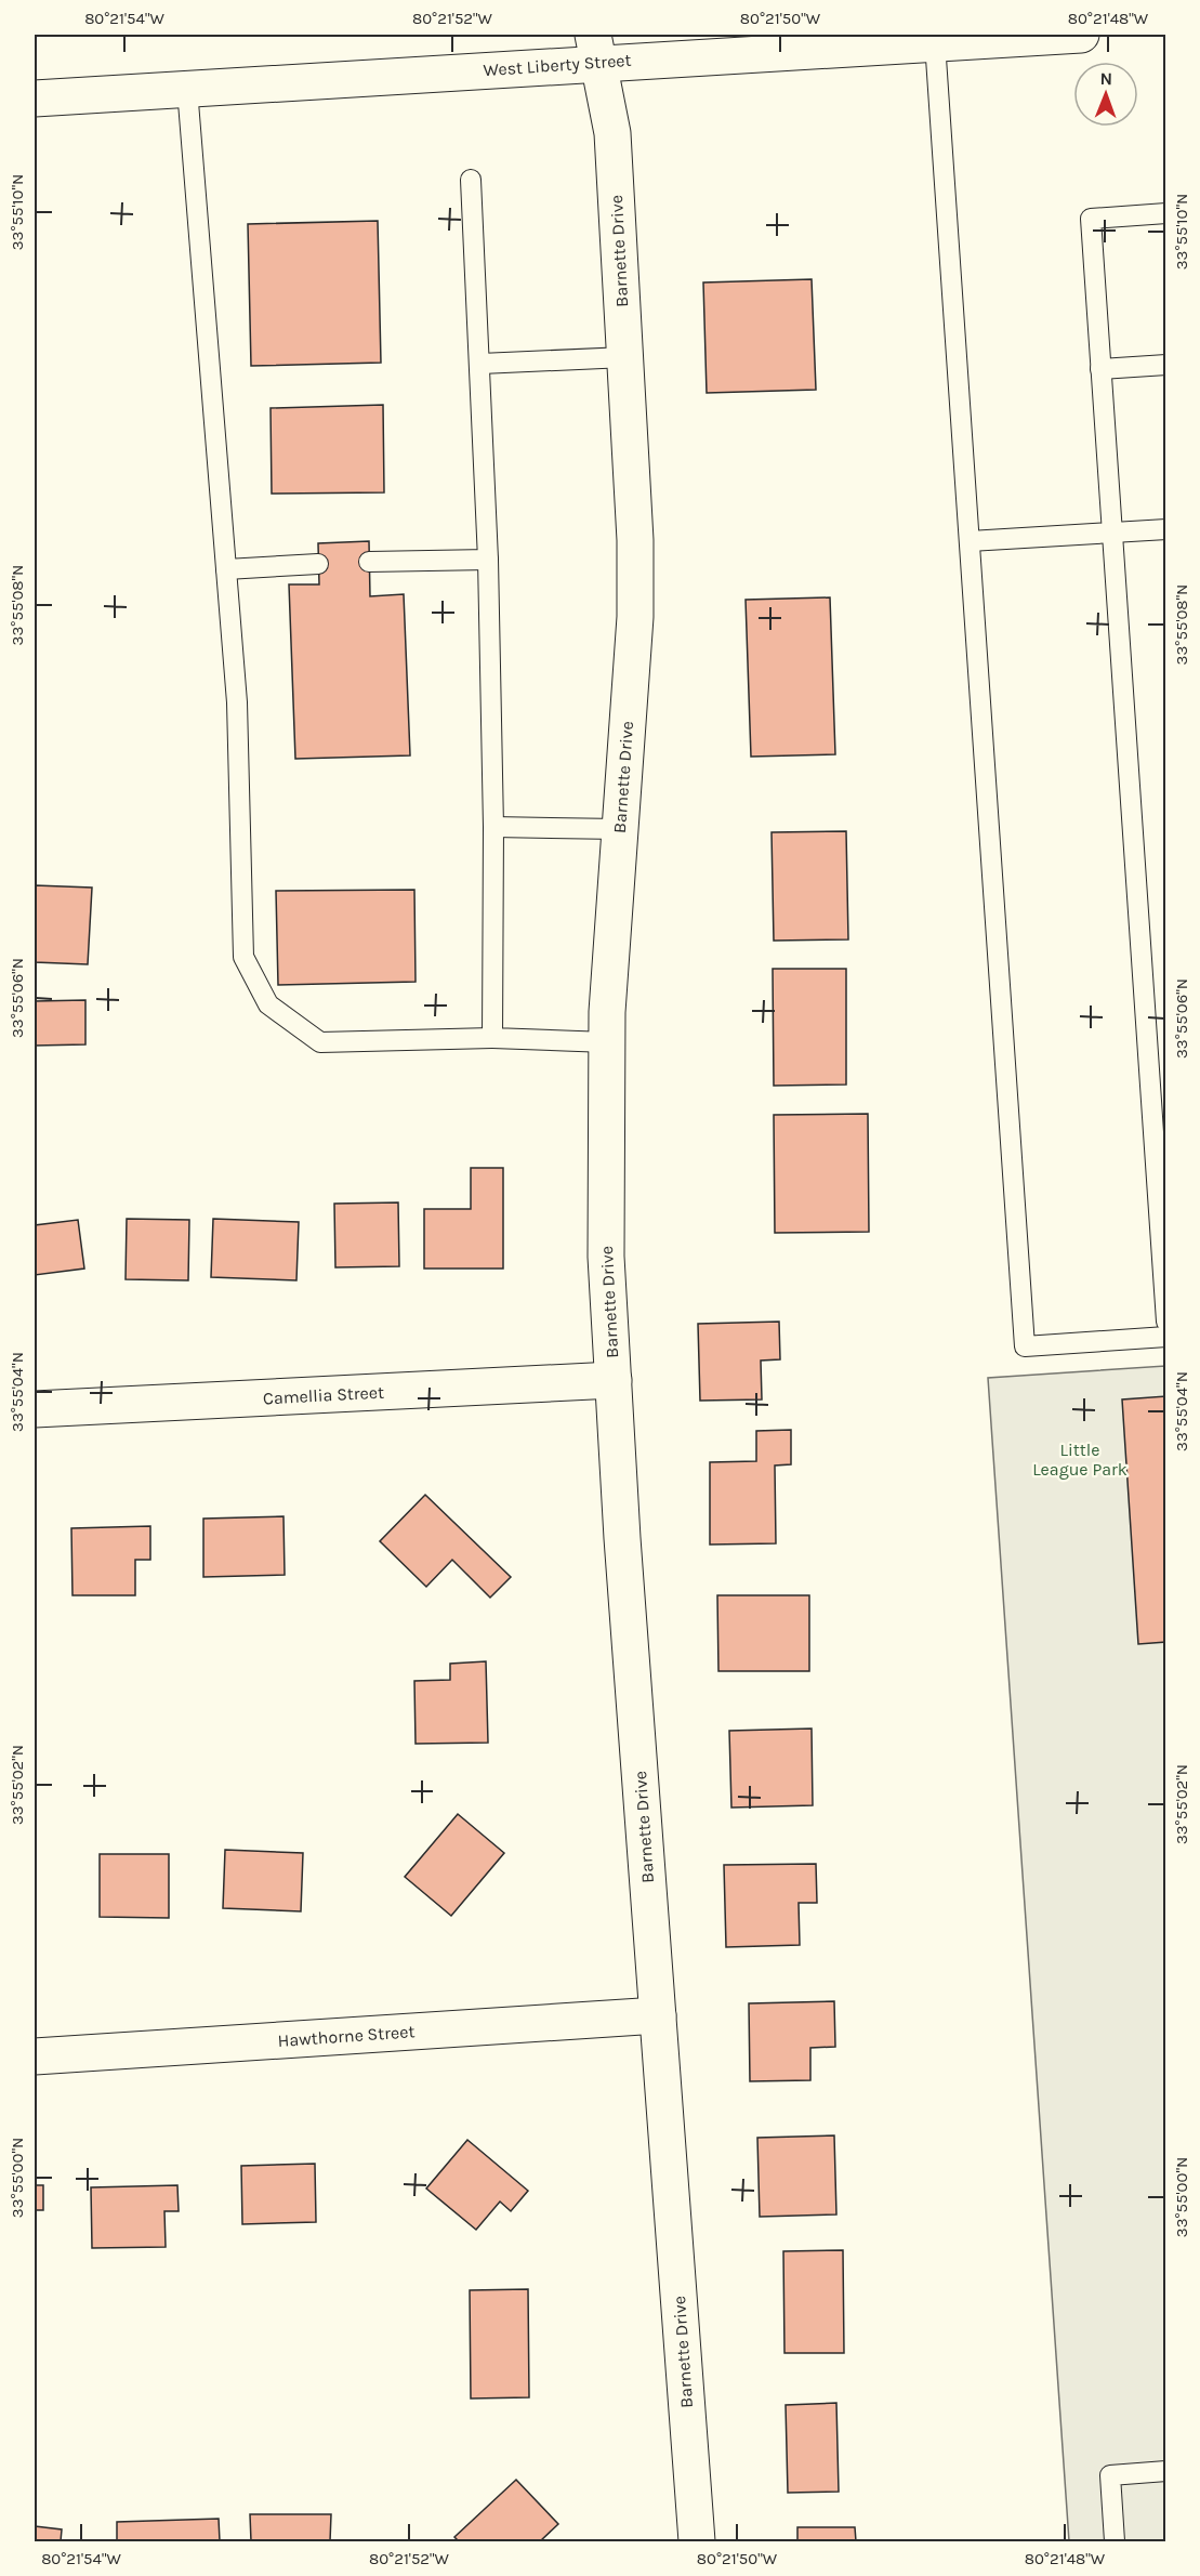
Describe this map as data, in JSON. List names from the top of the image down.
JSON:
{
  "streets": {
    "street": [
      "West Liberty Street",
      "Barnette Drive",
      "Camellia Street",
      "Hawthorne Street"
    ]
  },
  "crossings": [
    ["West Liberty Street", "Barnette Drive"],
    ["Barnette Drive", "Camellia Street"],
    ["Barnette Drive", "Hawthorne Street"]
  ],
  "parks": ["Little League Park"],
  "north": "top",
  "coordinates": [
    "80°21'54\"W",
    "80°21'52\"W",
    "80°21'50\"W",
    "80°21'48\"W",
    "33°55'10\"N",
    "33°55'08\"N",
    "33°55'06\"N",
    "33°55'04\"N",
    "33°55'02\"N",
    "33°55'00\"N"
  ]
}
